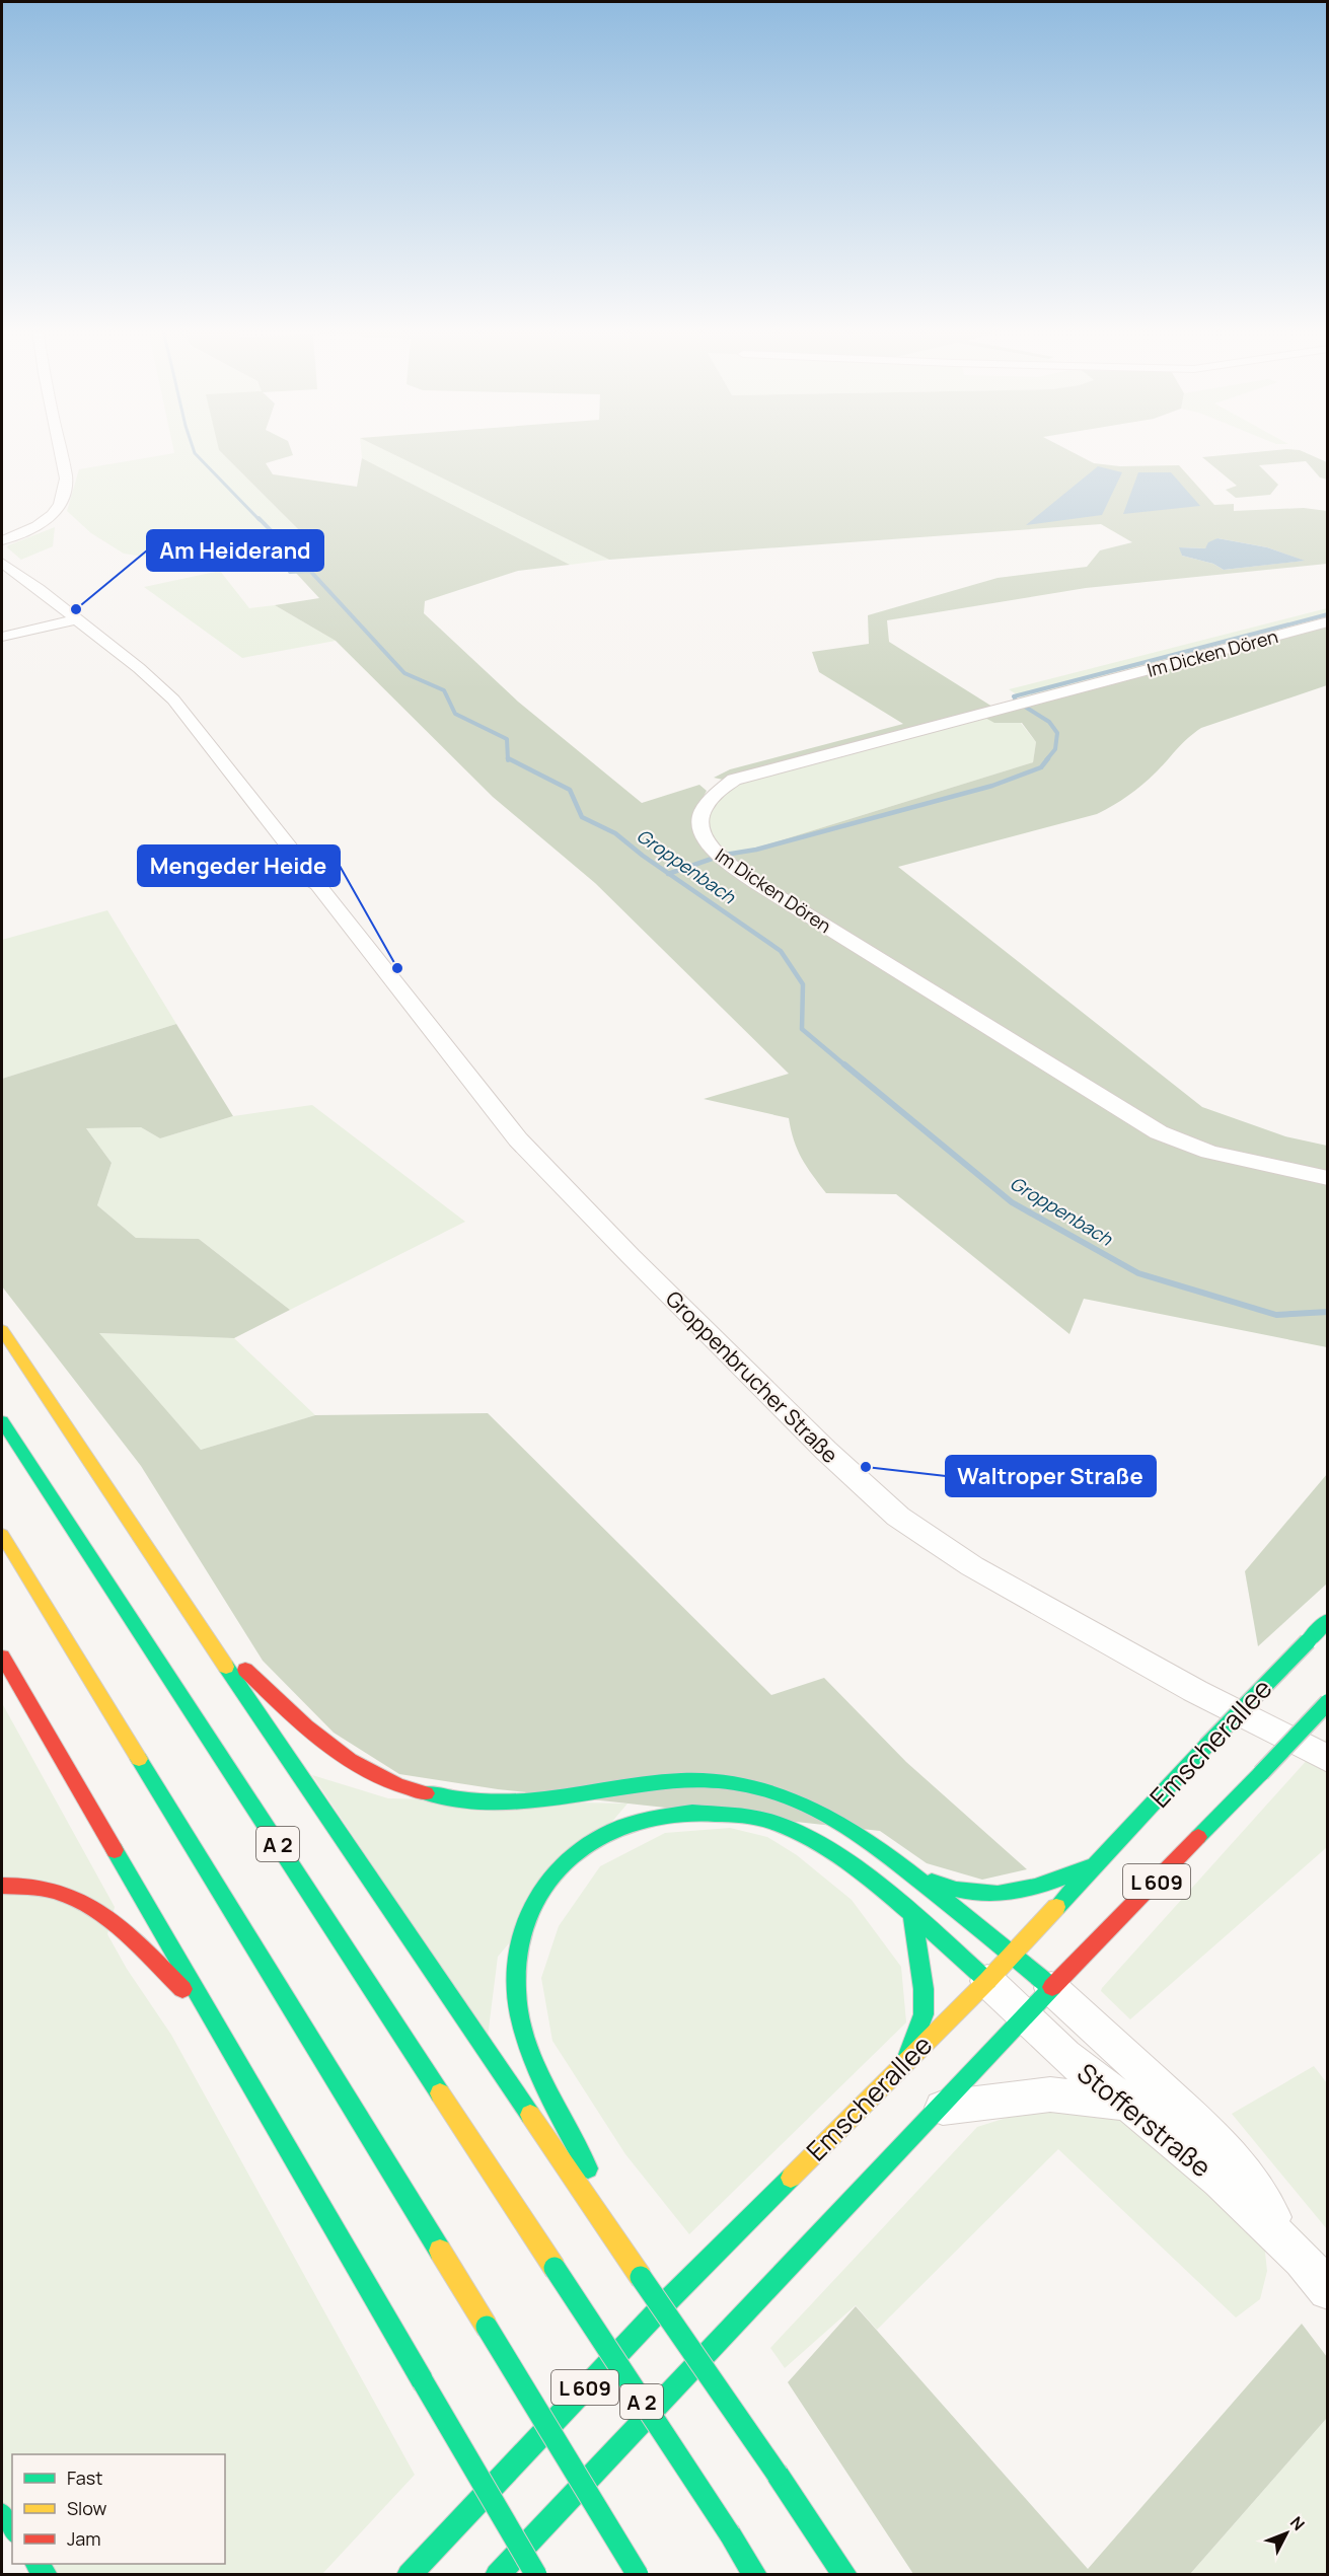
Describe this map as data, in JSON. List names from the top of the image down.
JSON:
{
  "streets": {
    "main road": ["Emscherallee", "A 2", "L 609"],
    "street": ["Im Dicken Dören", "Groppenbrucher Straße", "Stofferstraße"]
  },
  "crossings": [
    ["Emscherallee", "Stofferstraße"],
    ["L 609", "Stofferstraße"]
  ],
  "water": ["Groppenbach"],
  "places": ["Am Heiderand", "Mengeder Heide", "Waltroper Straße"],
  "legend": ["Fast", "Slow", "Jam"],
  "north": "top right"
}
